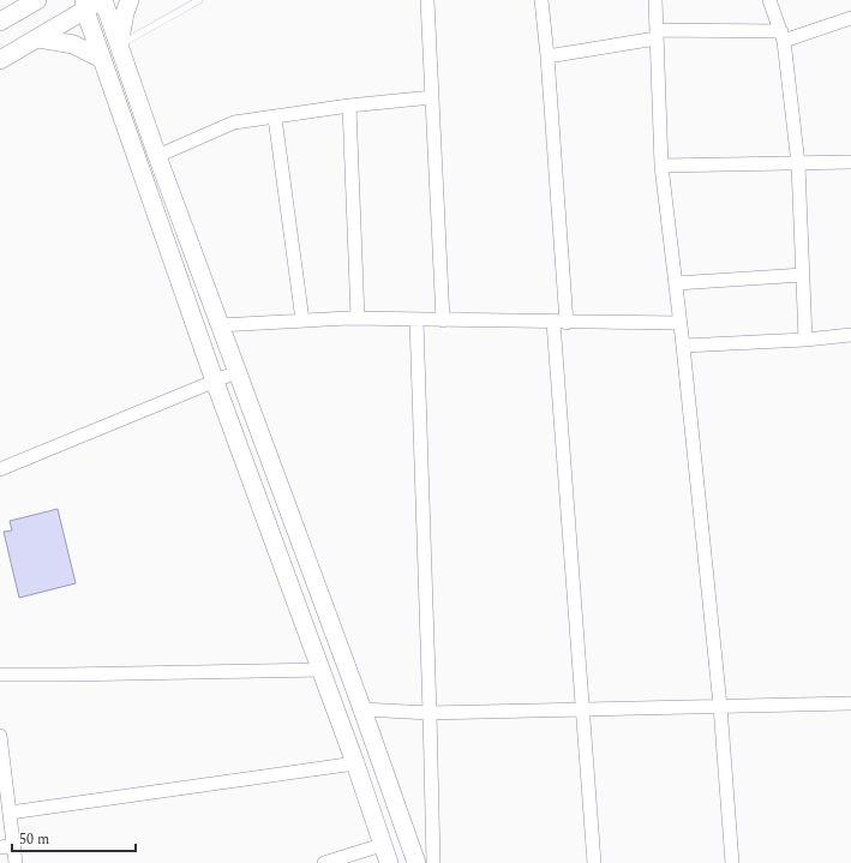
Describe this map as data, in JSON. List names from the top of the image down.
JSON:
{
  "scale_bar": "50 m"
}
